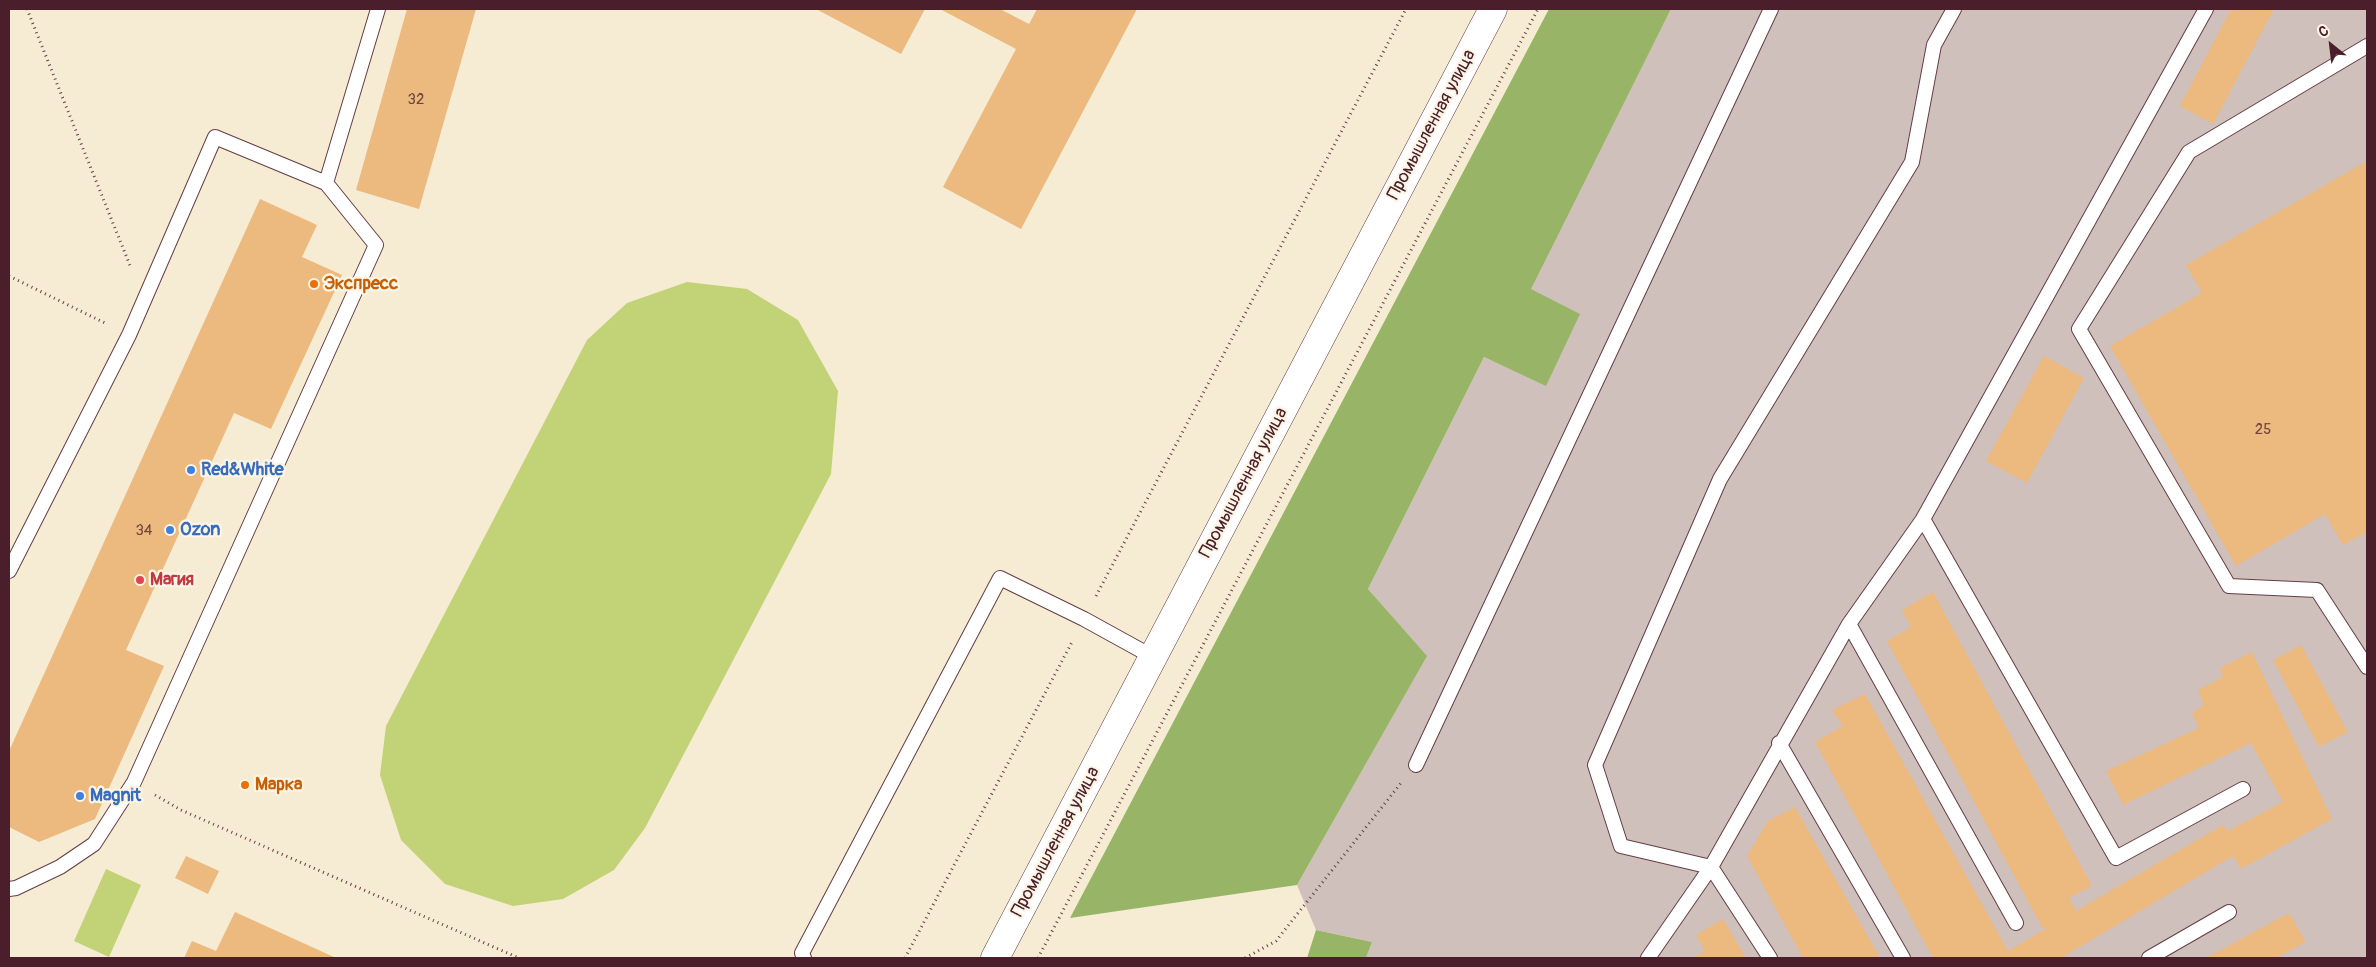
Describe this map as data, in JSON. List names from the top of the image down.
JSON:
{
  "streets": {
    "street": ["Промышленная улица"]
  },
  "places": [
    "Экспресс",
    "Red&White",
    "Ozon",
    "Магия",
    "Марка",
    "Magnit"
  ],
  "house_numbers": ["32", "25", "34"],
  "north": "top left"
}
